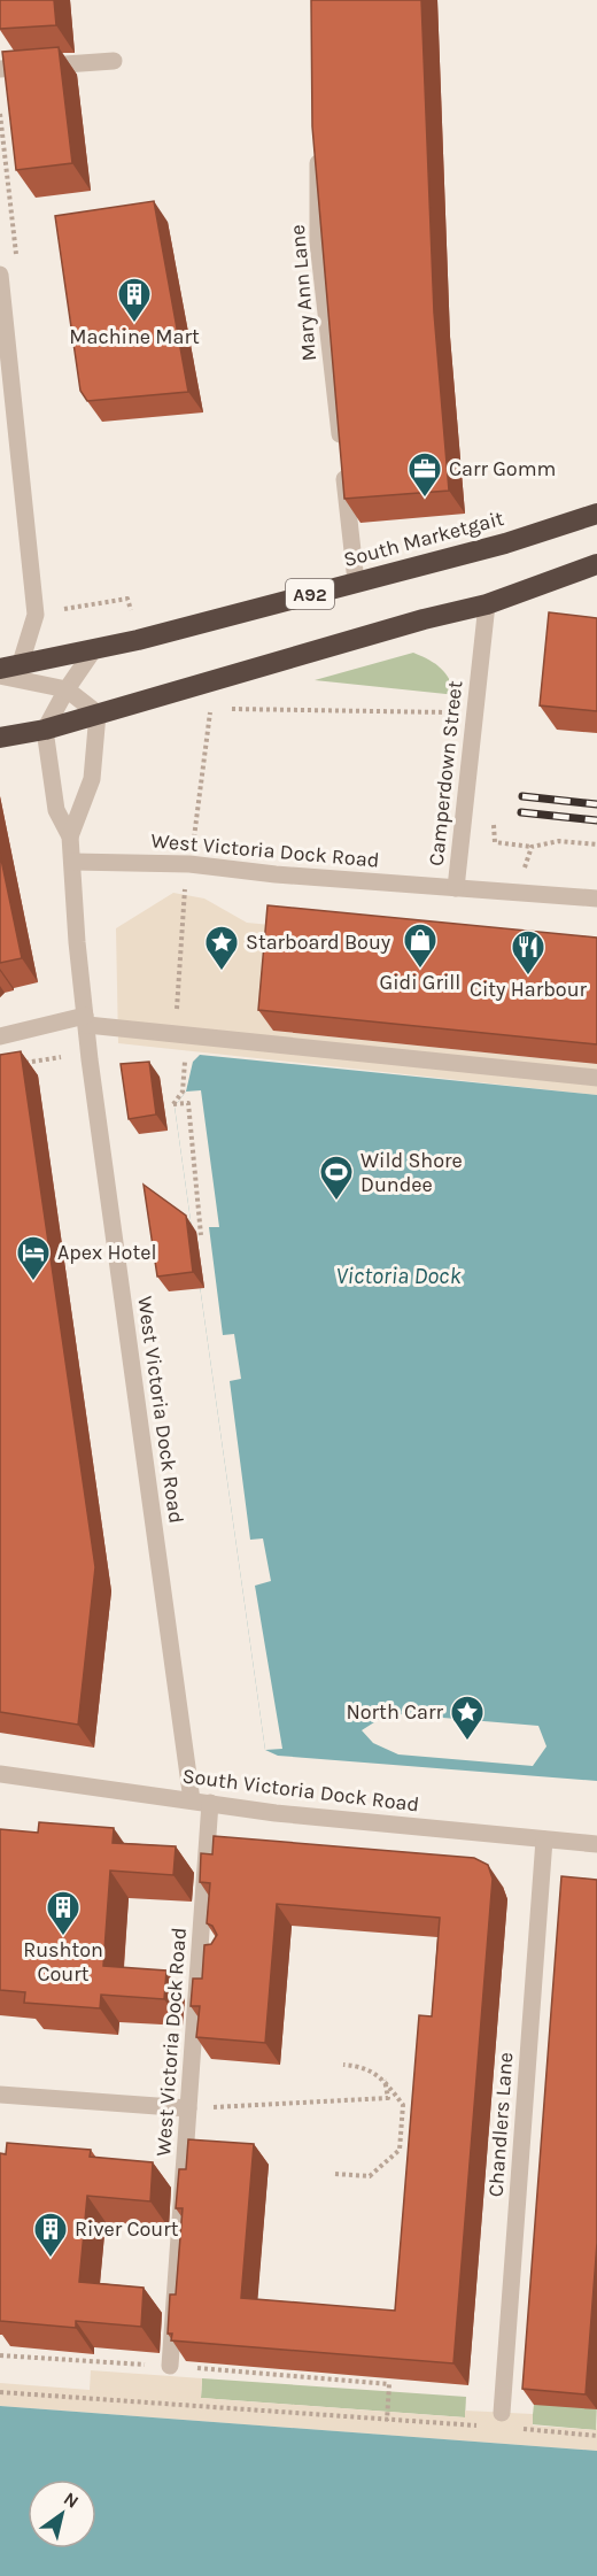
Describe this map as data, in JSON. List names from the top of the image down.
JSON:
{
  "streets": {
    "highway": ["South Marketgait", "A92"],
    "street": [
      "Mary Ann Lane",
      "Camperdown Street",
      "West Victoria Dock Road",
      "South Victoria Dock Road",
      "Chandlers Lane"
    ]
  },
  "crossings": [
    ["Mary Ann Lane", "South Marketgait"],
    ["Camperdown Street", "West Victoria Dock Road"],
    ["West Victoria Dock Road", "South Victoria Dock Road"],
    ["South Victoria Dock Road", "Chandlers Lane"]
  ],
  "water": ["Victoria Dock"],
  "places": {
    "building": ["Machine Mart", "Rushton Court", "River Court"],
    "office": ["Carr Gomm"],
    "shop": ["Gidi Grill"],
    "place": ["Starboard Bouy", "North Carr"],
    "restaurant": ["City Harbour"],
    "sports": ["Wild Shore Dundee"],
    "hotel": ["Apex Hotel"]
  },
  "north": "top right"
}
